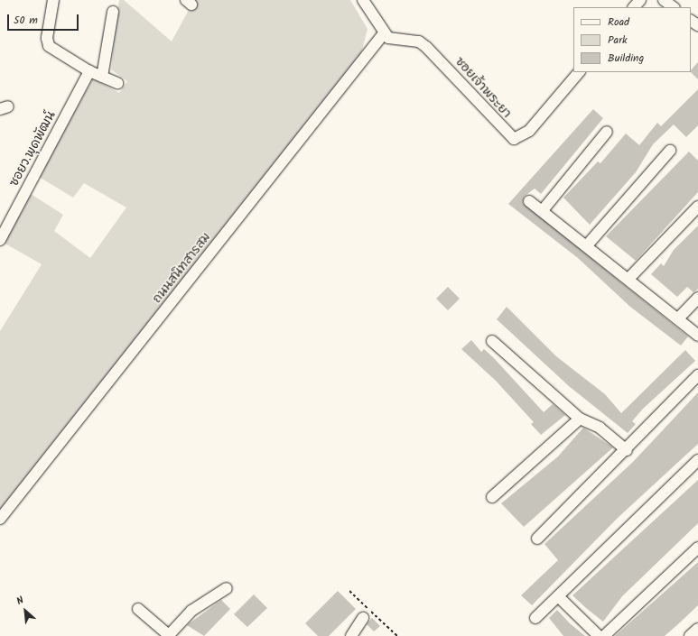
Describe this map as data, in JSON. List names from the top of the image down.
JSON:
{
  "streets": {
    "street": ["ซอยเจ้าพระยา", "ซอยว.พุดพัฒน์", "ถนนสนิทสารสม"]
  },
  "crossings": [
    ["ซอยเจ้าพระยา", "ถนนสนิทสารสม"]
  ],
  "legend": ["Road", "Park", "Building"],
  "scale_bar": "50 m",
  "north": "top left"
}
